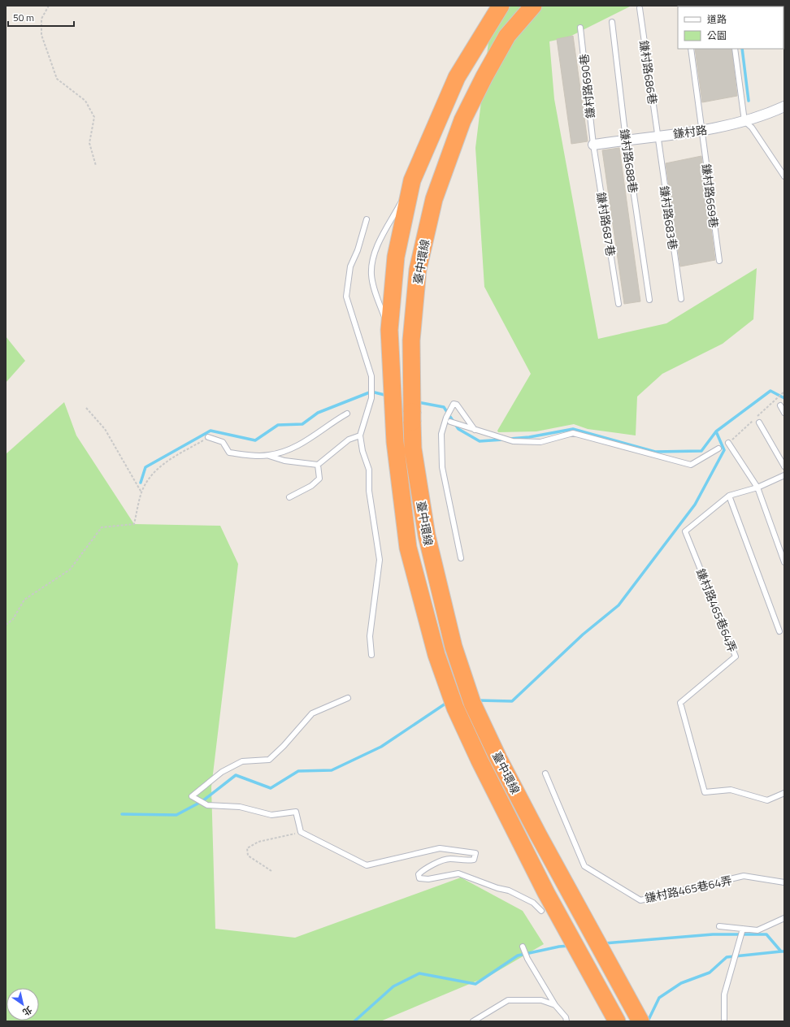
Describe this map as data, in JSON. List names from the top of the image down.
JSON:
{
  "streets": {
    "highway": ["臺中環線"],
    "street": ["鎌村路"],
    "lane": [
      "鎌村路686巷",
      "鎌村路690巷",
      "鎌村路688巷",
      "鎌村路669巷",
      "鎌村路683巷",
      "鎌村路687巷",
      "鎌村路465巷64弄"
    ]
  },
  "crossings": [
    ["鎌村路686巷", "鎌村路"],
    ["鎌村路686巷", "鎌村路683巷"],
    ["鎌村路690巷", "鎌村路"],
    ["鎌村路690巷", "鎌村路687巷"],
    ["鎌村路", "鎌村路688巷"],
    ["鎌村路", "鎌村路669巷"],
    ["鎌村路", "鎌村路683巷"],
    ["鎌村路", "鎌村路687巷"]
  ],
  "legend": ["道路", "公園"],
  "scale_bar": "50 m",
  "north": "bottom right"
}
